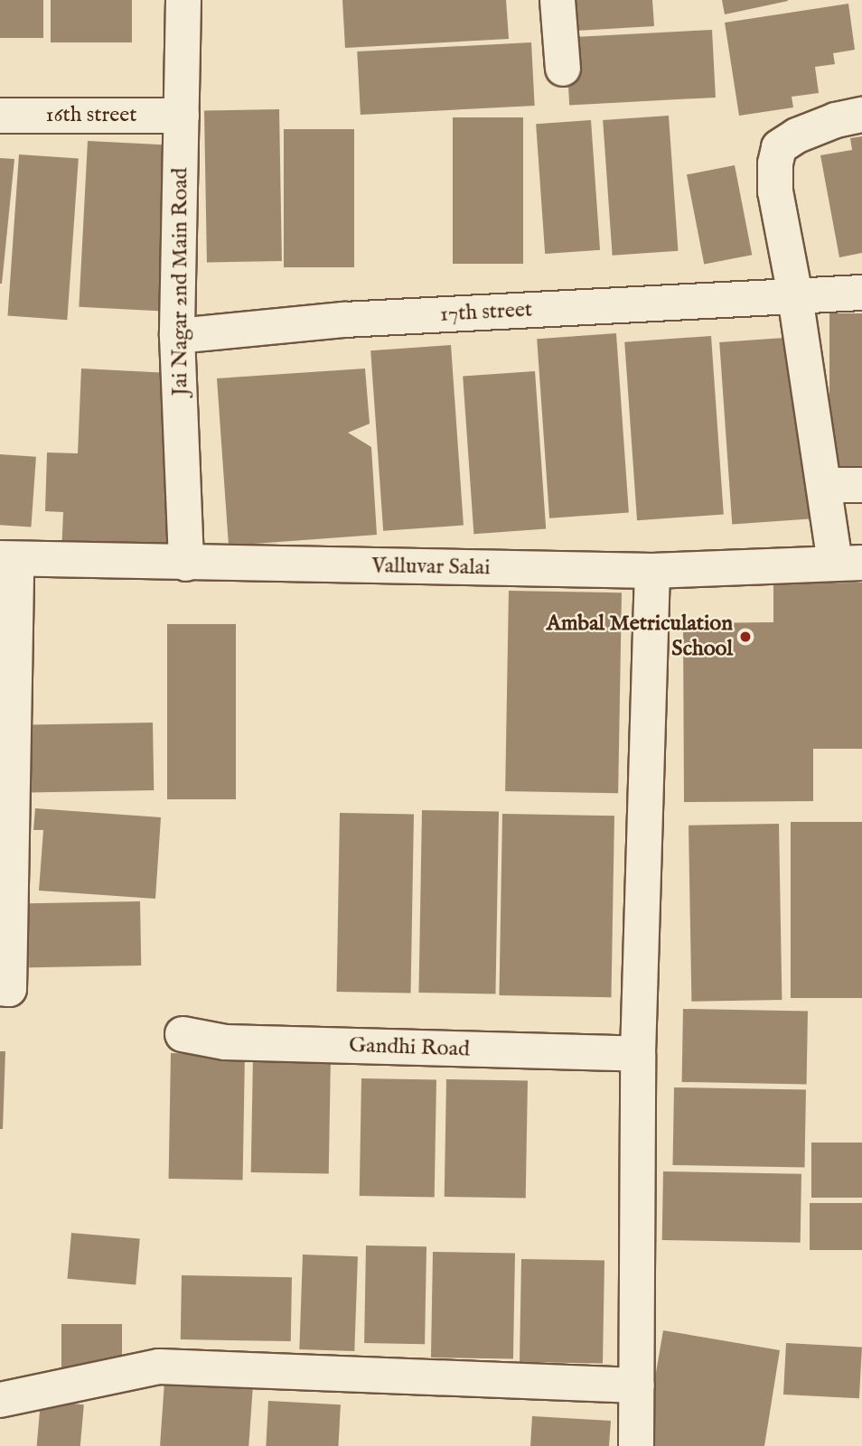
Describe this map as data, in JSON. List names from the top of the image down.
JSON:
{
  "streets": {
    "street": [
      "16th street",
      "Jai Nagar 2nd Main Road",
      "17th street",
      "Valluvar Salai",
      "Gandhi Road"
    ]
  },
  "crossings": [
    ["16th street", "Jai Nagar 2nd Main Road"],
    ["Jai Nagar 2nd Main Road", "17th street"],
    ["Jai Nagar 2nd Main Road", "Valluvar Salai"]
  ],
  "places": ["Ambal Metriculation School"]
}
